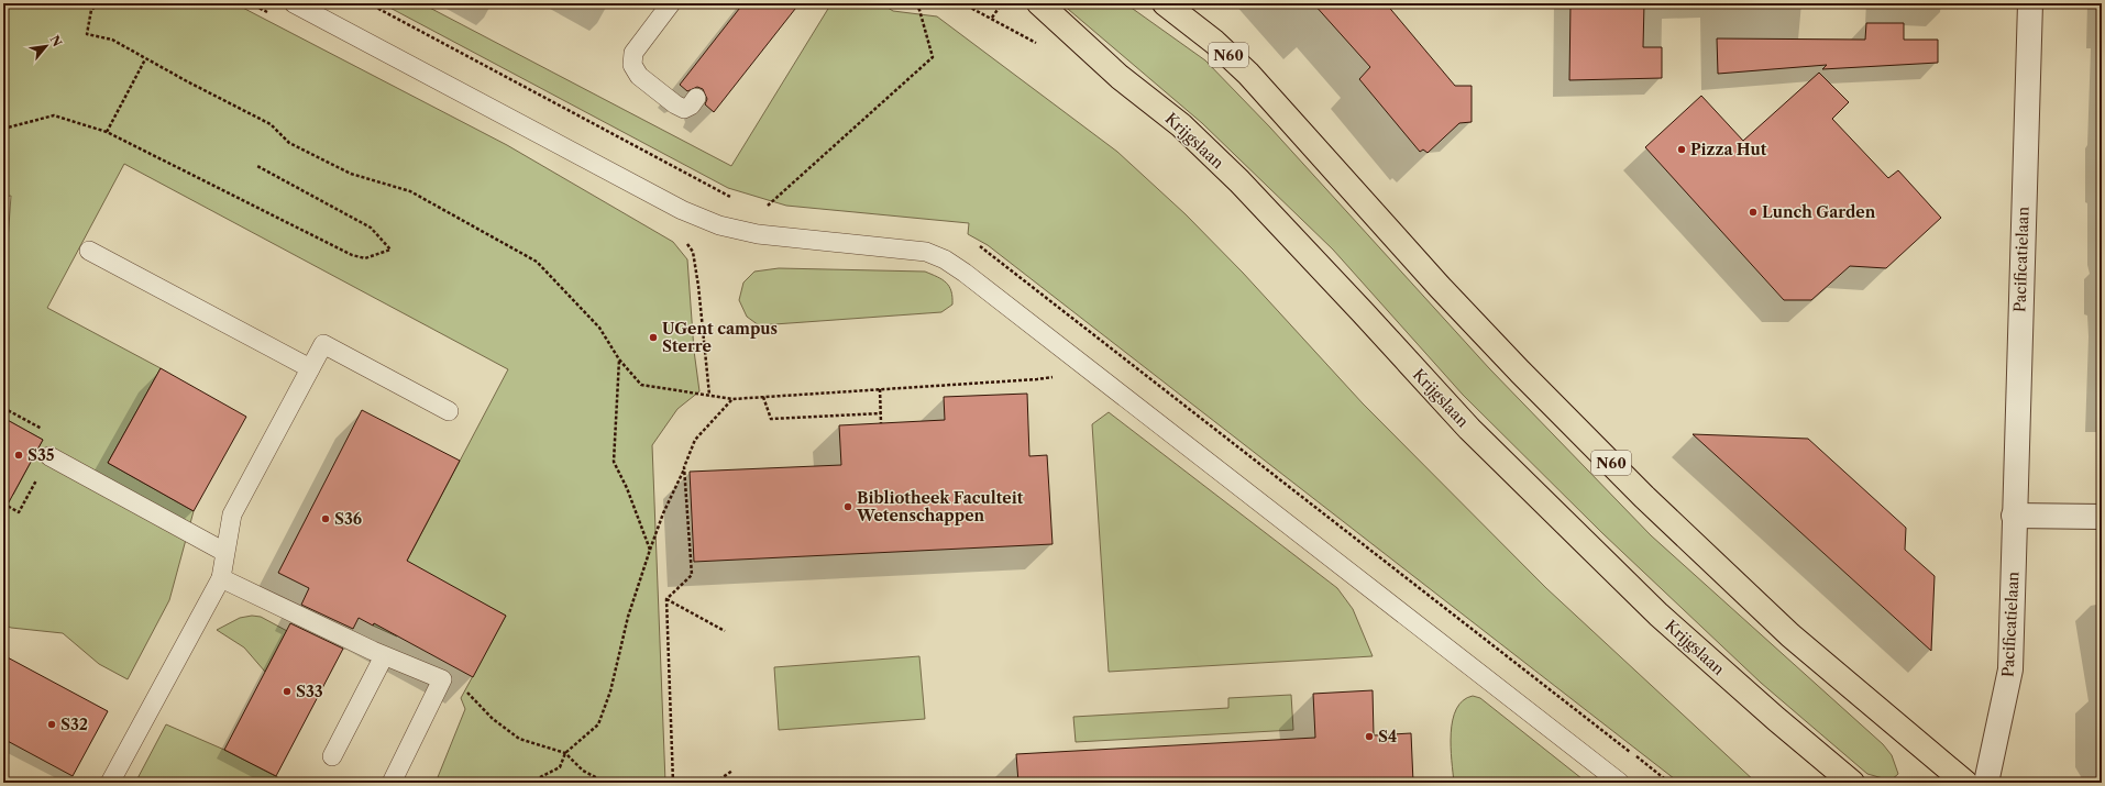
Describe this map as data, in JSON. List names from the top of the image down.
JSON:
{
  "streets": {
    "main road": ["N60", "Krijgslaan"],
    "street": ["Pacificatielaan"]
  },
  "places": [
    "Pizza Hut",
    "Lunch Garden",
    "UGent campus Sterre",
    "S35",
    "Bibliotheek Faculteit Wetenschappen",
    "S36",
    "S33",
    "S32",
    "S4"
  ],
  "north": "top right"
}
